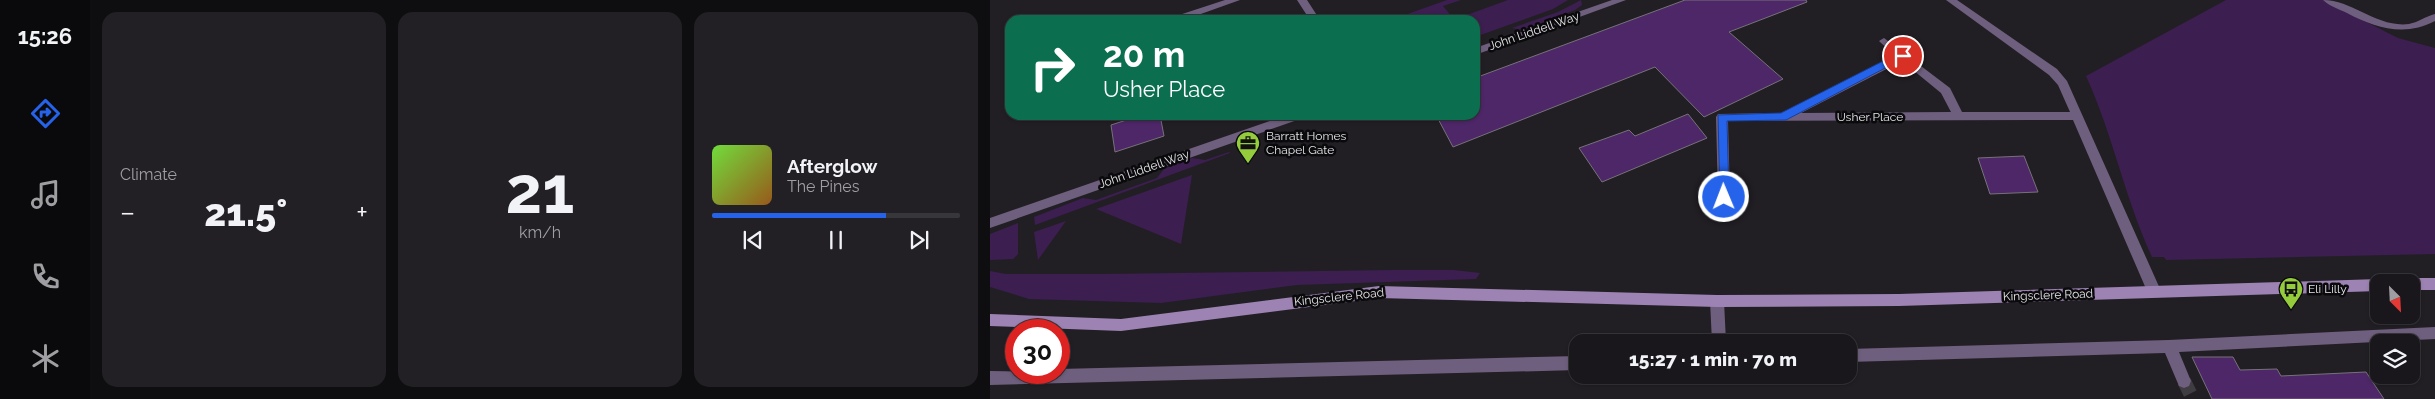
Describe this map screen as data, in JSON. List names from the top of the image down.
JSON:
{
  "streets": {
    "street": ["John Liddell Way", "Usher Place", "Kingsclere Road"]
  },
  "places": {
    "office": ["Barratt Homes Chapel Gate"],
    "bus stop": ["Eli Lilly"]
  },
  "north": "bottom right",
  "page": {
    "tabs": "15:26",
    "tile": [
      "Climate",
      ["21", "km/h"]
    ],
    "turn": ["20 m", "Usher Place"],
    "song": ["Afterglow", "The Pines"],
    "heat": ["−", "21.5°", "+"],
    "limit": "30",
    "trip": "15:27 · 1 min · 70 m"
  }
}
